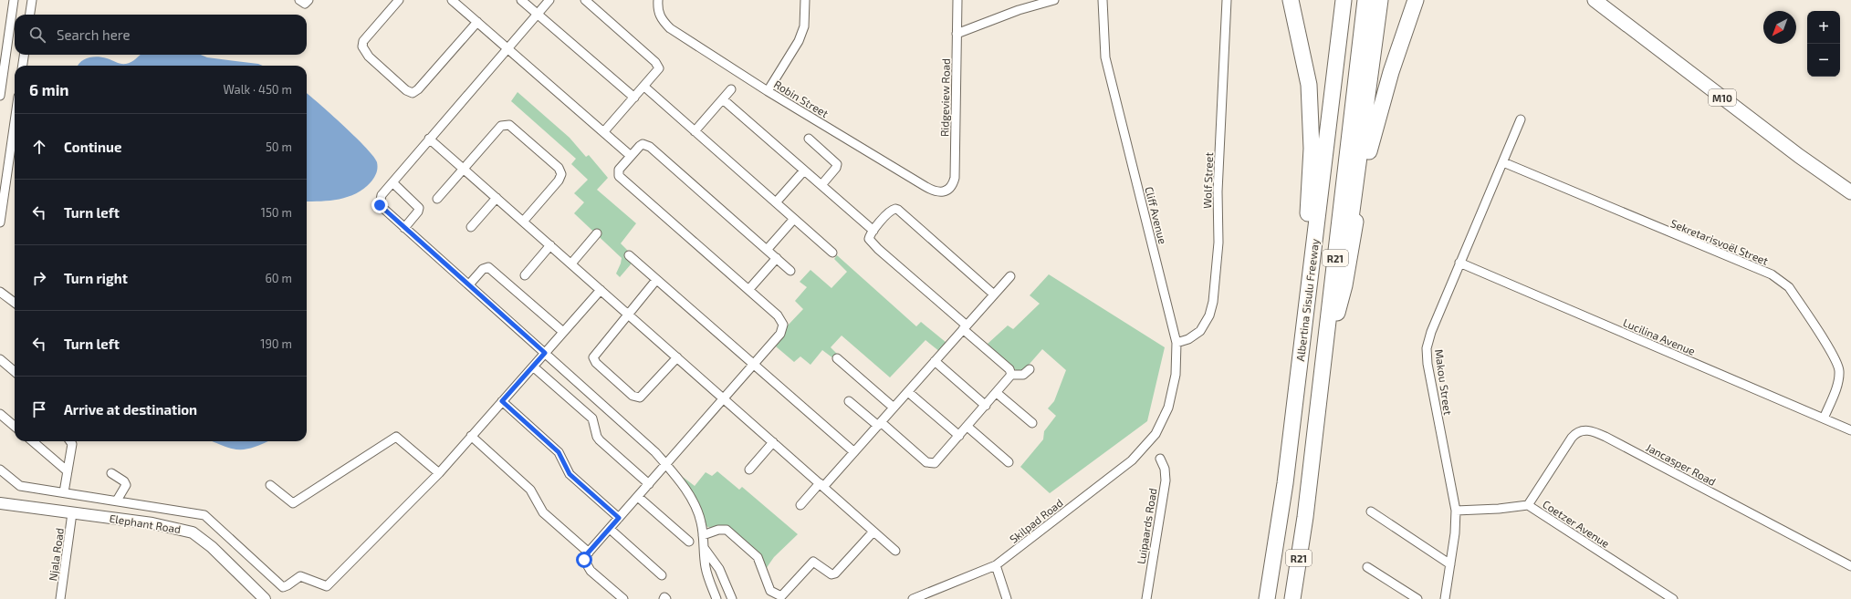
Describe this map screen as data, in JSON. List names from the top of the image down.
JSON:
{
  "streets": {
    "highway": ["R21", "Albertina Sisulu Freeway"],
    "main road": ["M10"],
    "street": [
      "Ridgeview Road",
      "Robin Street",
      "Wolf Street",
      "Cliff Avenue",
      "Sekretarisvoël Street",
      "Lucilina Avenue",
      "Makou Street",
      "Jancasper Road",
      "Skilpad Road",
      "Elephant Road",
      "Coetzer Avenue",
      "Luipaards Road",
      "Njala Road"
    ]
  },
  "crossings": [
    ["Ridgeview Road", "Robin Street"],
    ["Wolf Street", "Cliff Avenue"],
    ["Cliff Avenue", "Skilpad Road"],
    ["Sekretarisvoël Street", "Lucilina Avenue"],
    ["Sekretarisvoël Street", "Makou Street"],
    ["Lucilina Avenue", "Makou Street"],
    ["Makou Street", "Coetzer Avenue"],
    ["Jancasper Road", "Coetzer Avenue"],
    ["Elephant Road", "Njala Road"]
  ],
  "north": "bottom left",
  "page": {
    "map_buttons": ["+", "−"],
    "search": "Search here",
    "heading": ["6 min", "Walk · 450 m"],
    "list": [
      ["Continue", "50 m"],
      ["Turn left", "150 m"],
      ["Turn right", "60 m"],
      ["Turn left", "190 m"],
      "Arrive at destination"
    ]
  }
}
